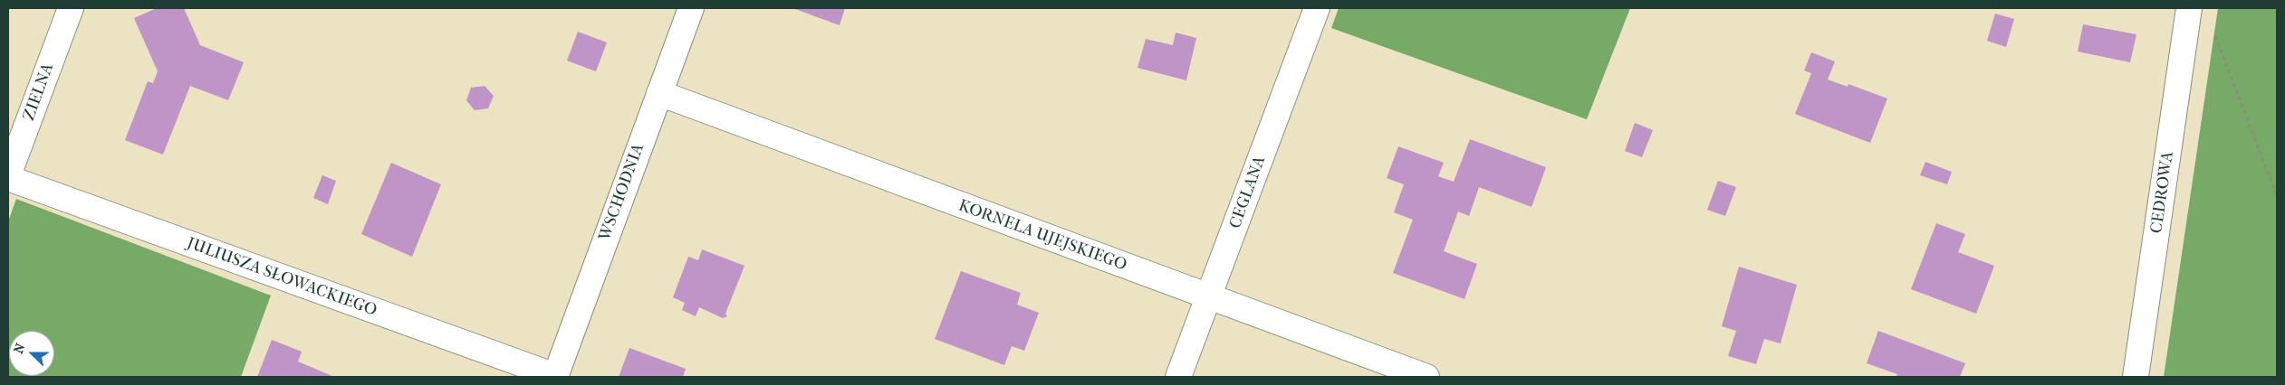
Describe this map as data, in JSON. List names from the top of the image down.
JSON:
{
  "streets": {
    "street": [
      "ZIELNA",
      "WSCHODNIA",
      "CEGLANA",
      "CEDROWA",
      "KORNELA UJEJSKIEGO",
      "JULIUSZA SŁOWACKIEGO"
    ]
  },
  "crossings": [
    ["ZIELNA", "JULIUSZA SŁOWACKIEGO"],
    ["WSCHODNIA", "KORNELA UJEJSKIEGO"],
    ["WSCHODNIA", "JULIUSZA SŁOWACKIEGO"],
    ["CEGLANA", "KORNELA UJEJSKIEGO"]
  ],
  "north": "left"
}
